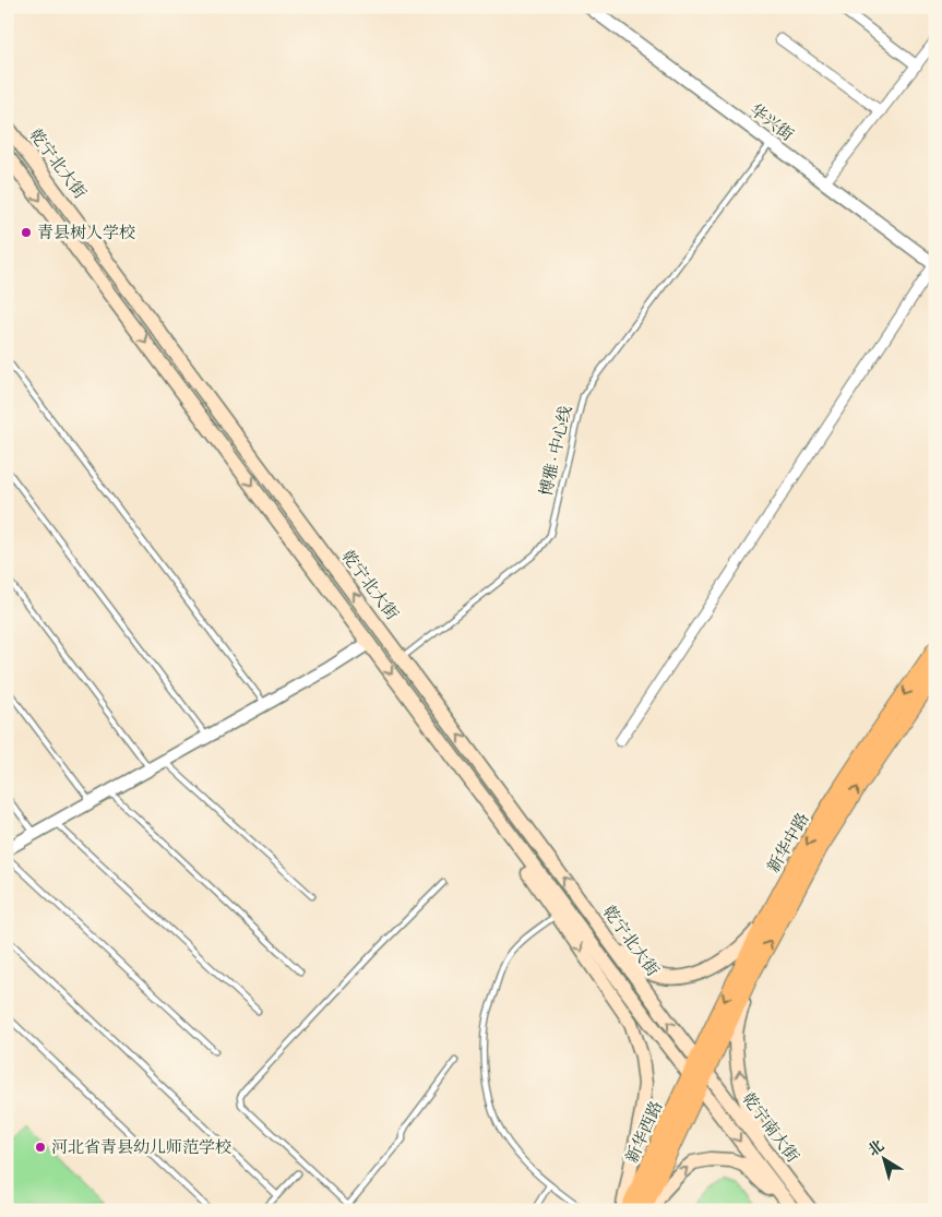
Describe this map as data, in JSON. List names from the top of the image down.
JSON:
{
  "streets": {
    "main road": [
      "乾宁北大街",
      "新华中路",
      "乾宁南大街",
      "新华西路"
    ],
    "street": ["华兴街"],
    "lane": ["博雅 · 中心线"]
  },
  "crossings": [
    ["华兴街", "博雅 · 中心线"],
    ["乾宁北大街", "博雅 · 中心线"],
    ["乾宁北大街", "新华中路"],
    ["乾宁北大街", "乾宁南大街"],
    ["乾宁北大街", "新华西路"],
    ["新华中路", "乾宁南大街"],
    ["新华中路", "新华西路"],
    ["乾宁南大街", "新华西路"]
  ],
  "places": ["青县树人学校", "河北省青县幼儿师范学校"],
  "north": "top left"
}
